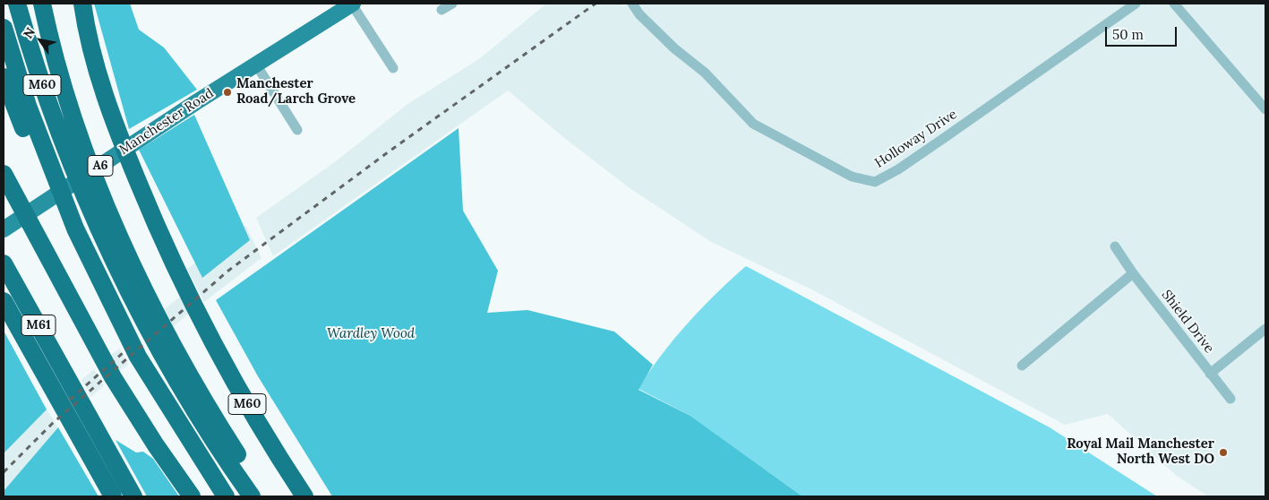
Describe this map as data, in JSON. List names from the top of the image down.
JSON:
{
  "streets": {
    "highway": ["M60", "M61"],
    "main road": ["Manchester Road", "A6"],
    "street": ["Holloway Drive", "Shield Drive"]
  },
  "parks": ["Wardley Wood"],
  "places": ["Manchester Road/Larch Grove", "Royal Mail Manchester North West DO"],
  "scale_bar": "50 m",
  "north": "top left"
}
